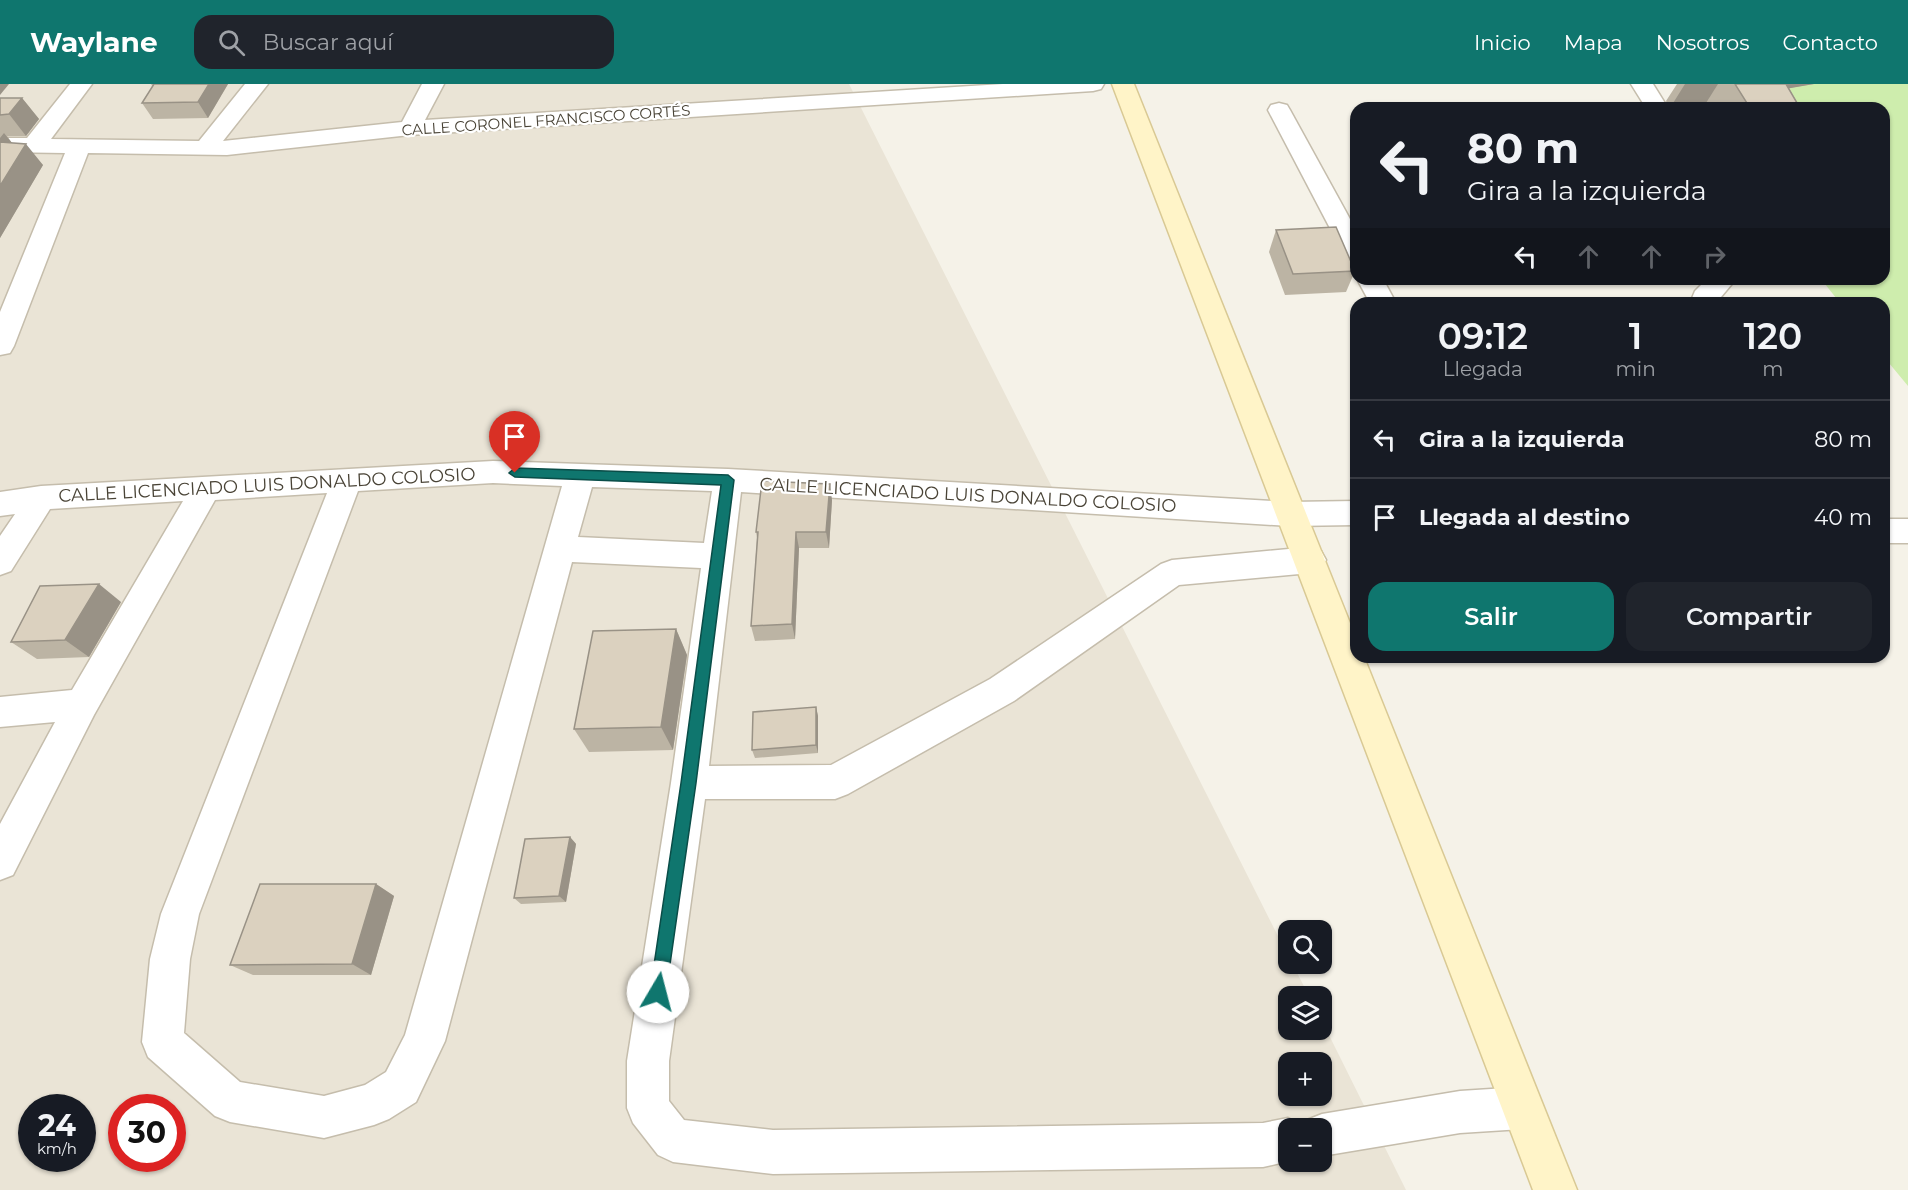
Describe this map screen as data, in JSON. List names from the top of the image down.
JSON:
{
  "streets": {
    "street": ["CALLE CORONEL FRANCISCO CORTÉS", "CALLE LICENCIADO LUIS DONALDO COLOSIO"]
  },
  "page": {
    "header": "Waylane",
    "search": "Buscar aquí",
    "nav": [
      "Inicio",
      "Mapa",
      "Nosotros",
      "Contacto"
    ],
    "turn": ["80 m", "Gira a la izquierda"],
    "eta": [
      "09:12",
      "Llegada",
      "1",
      "min",
      "120",
      "m"
    ],
    "list": [
      {
        "name": "Gira a la izquierda",
        "value": "80 m"
      },
      {
        "name": "Llegada al destino",
        "value": "40 m"
      }
    ],
    "buttons": ["Salir", "Compartir"],
    "map_buttons": ["+", "−"],
    "speed": "24 km/h",
    "limit": "30"
  }
}
